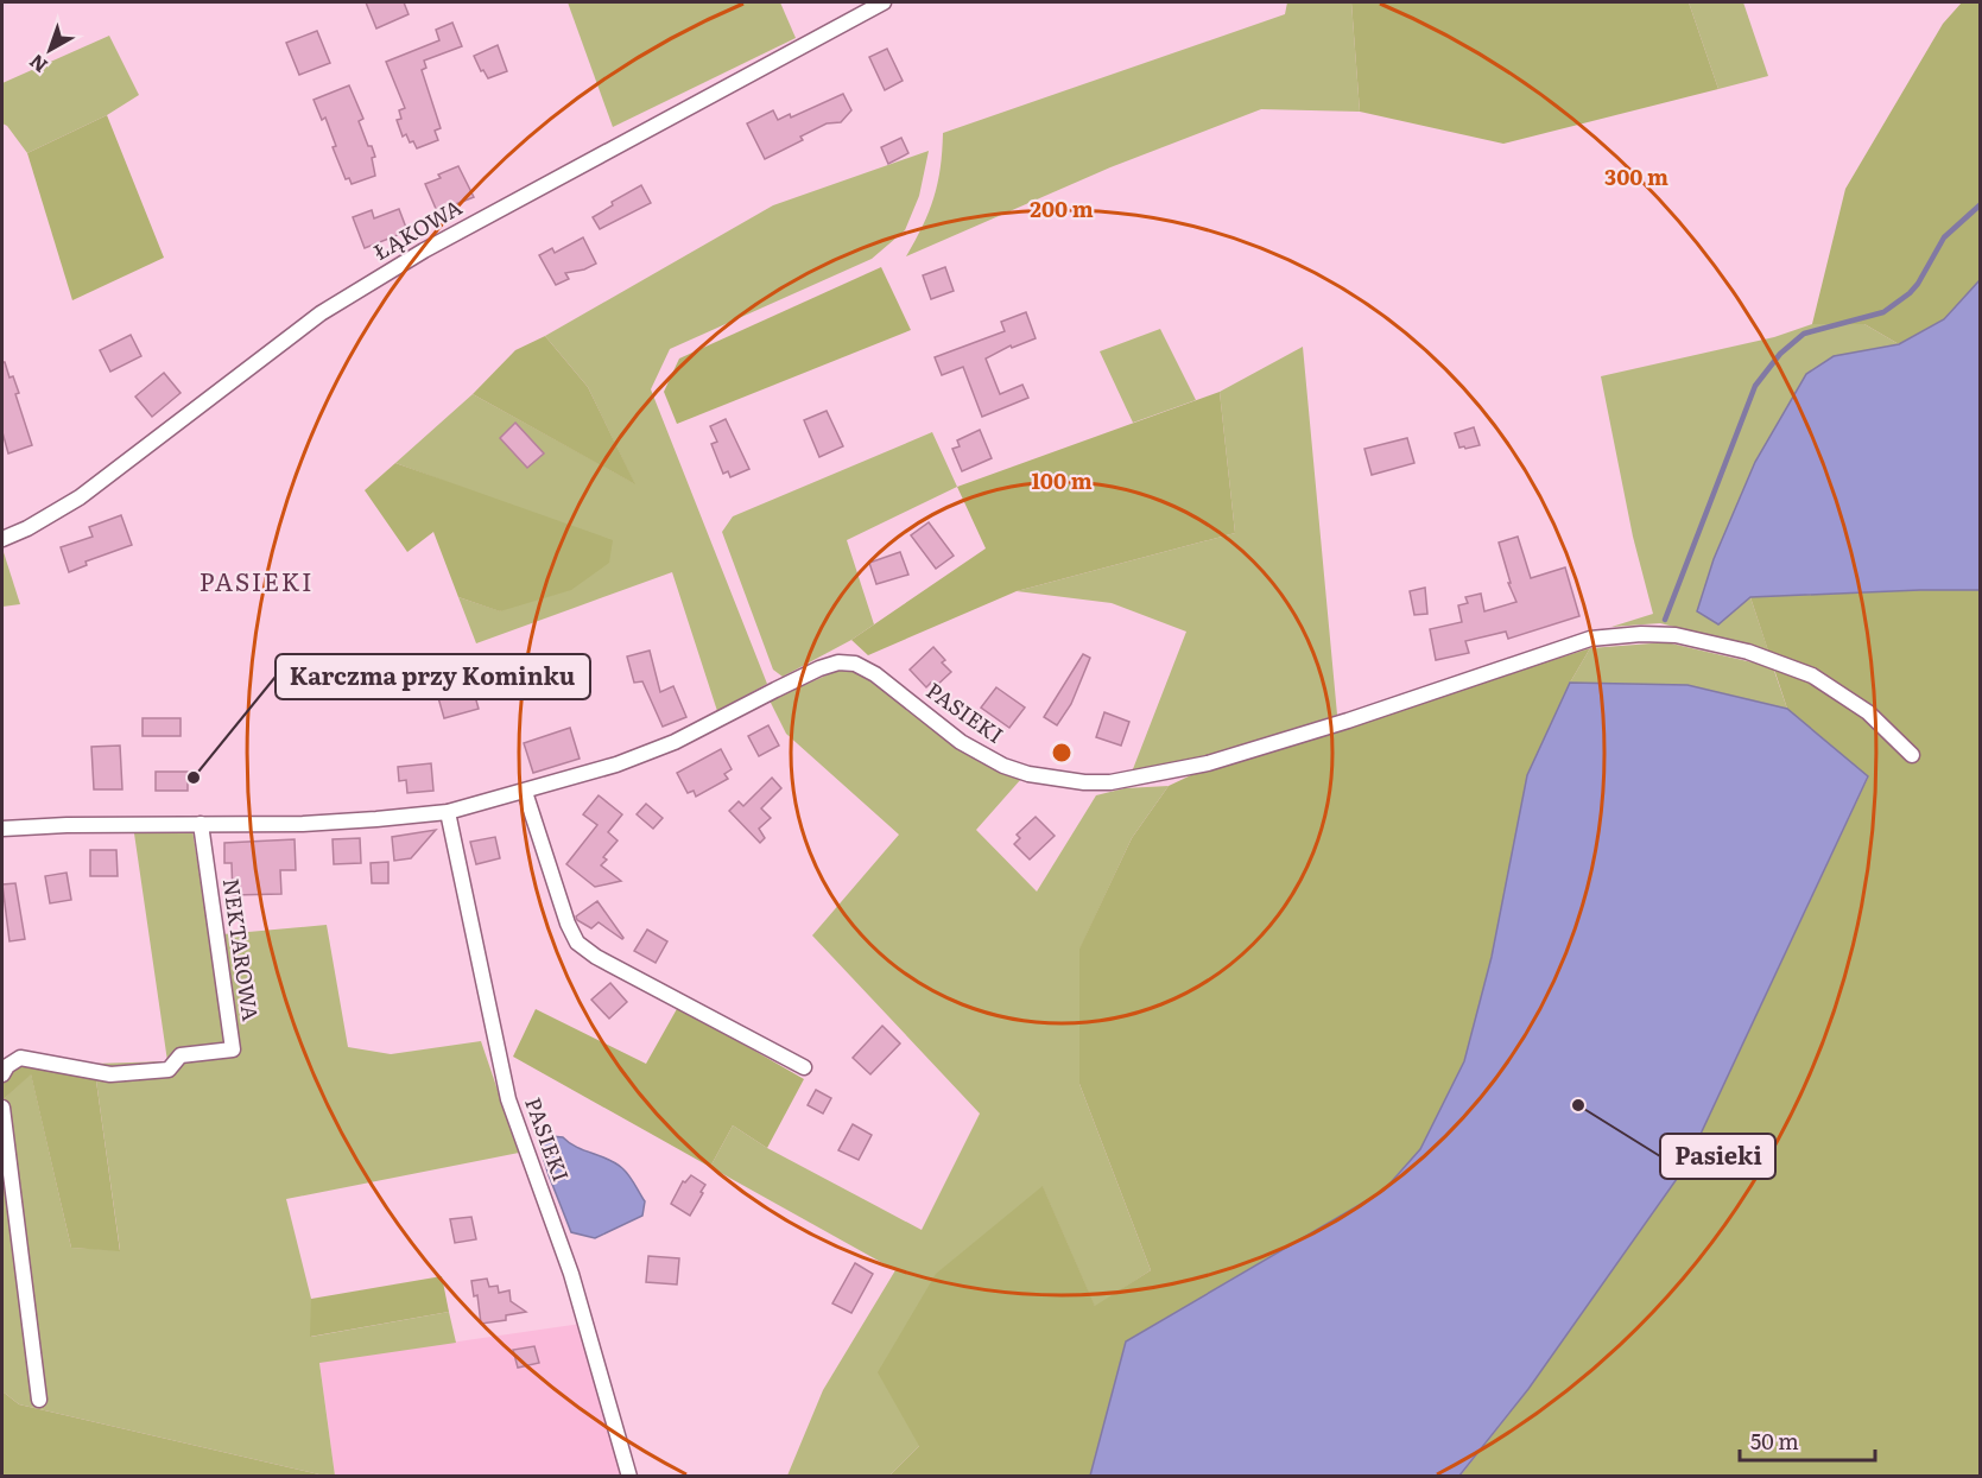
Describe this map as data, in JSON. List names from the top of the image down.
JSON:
{
  "streets": {
    "street": ["ŁĄKOWA", "PASIEKI", "NEKTAROWA"]
  },
  "crossings": [
    ["PASIEKI", "NEKTAROWA"]
  ],
  "districts": ["PASIEKI"],
  "places": ["Karczma przy Kominku", "Pasieki"],
  "scale_bar": "50 m",
  "north": "bottom left",
  "rings": ["300 m", "200 m", "100 m"]
}
